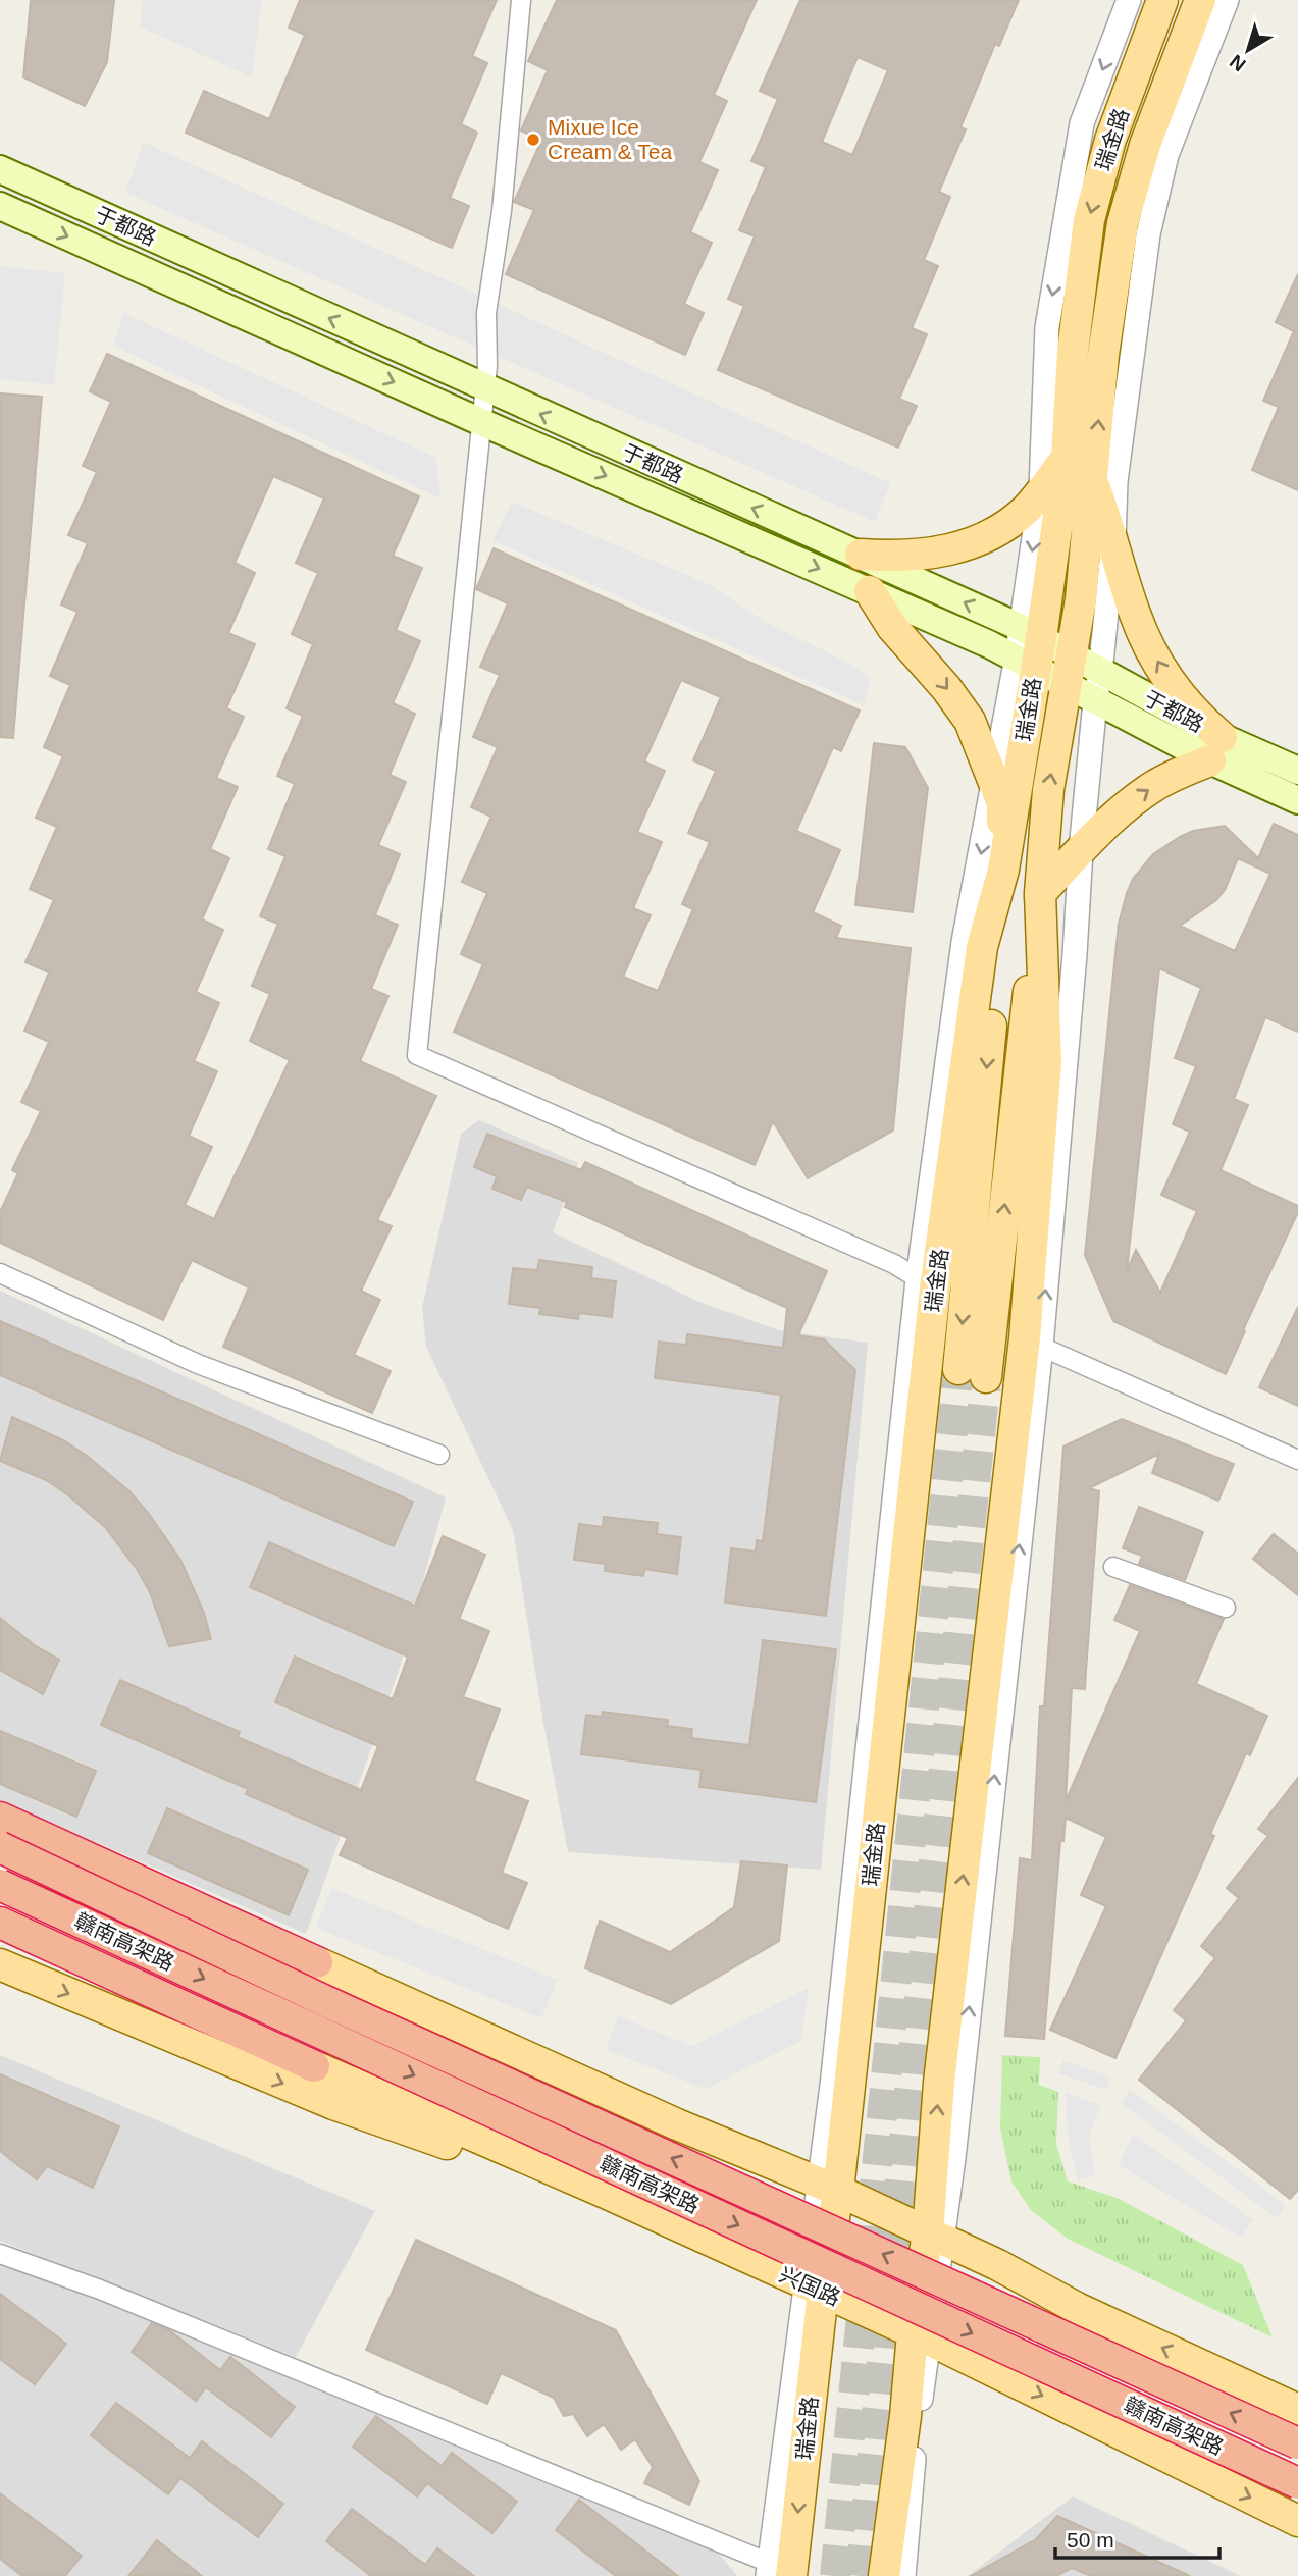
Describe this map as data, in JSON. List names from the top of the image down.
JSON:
{
  "streets": {
    "highway": ["赣南高架路"],
    "main road": ["瑞金路", "于都路", "兴国路"]
  },
  "crossings": [
    ["瑞金路", "于都路"],
    ["瑞金路", "兴国路"]
  ],
  "places": ["Mixue Ice Cream & Tea"],
  "scale_bar": "50 m",
  "north": "bottom left"
}
